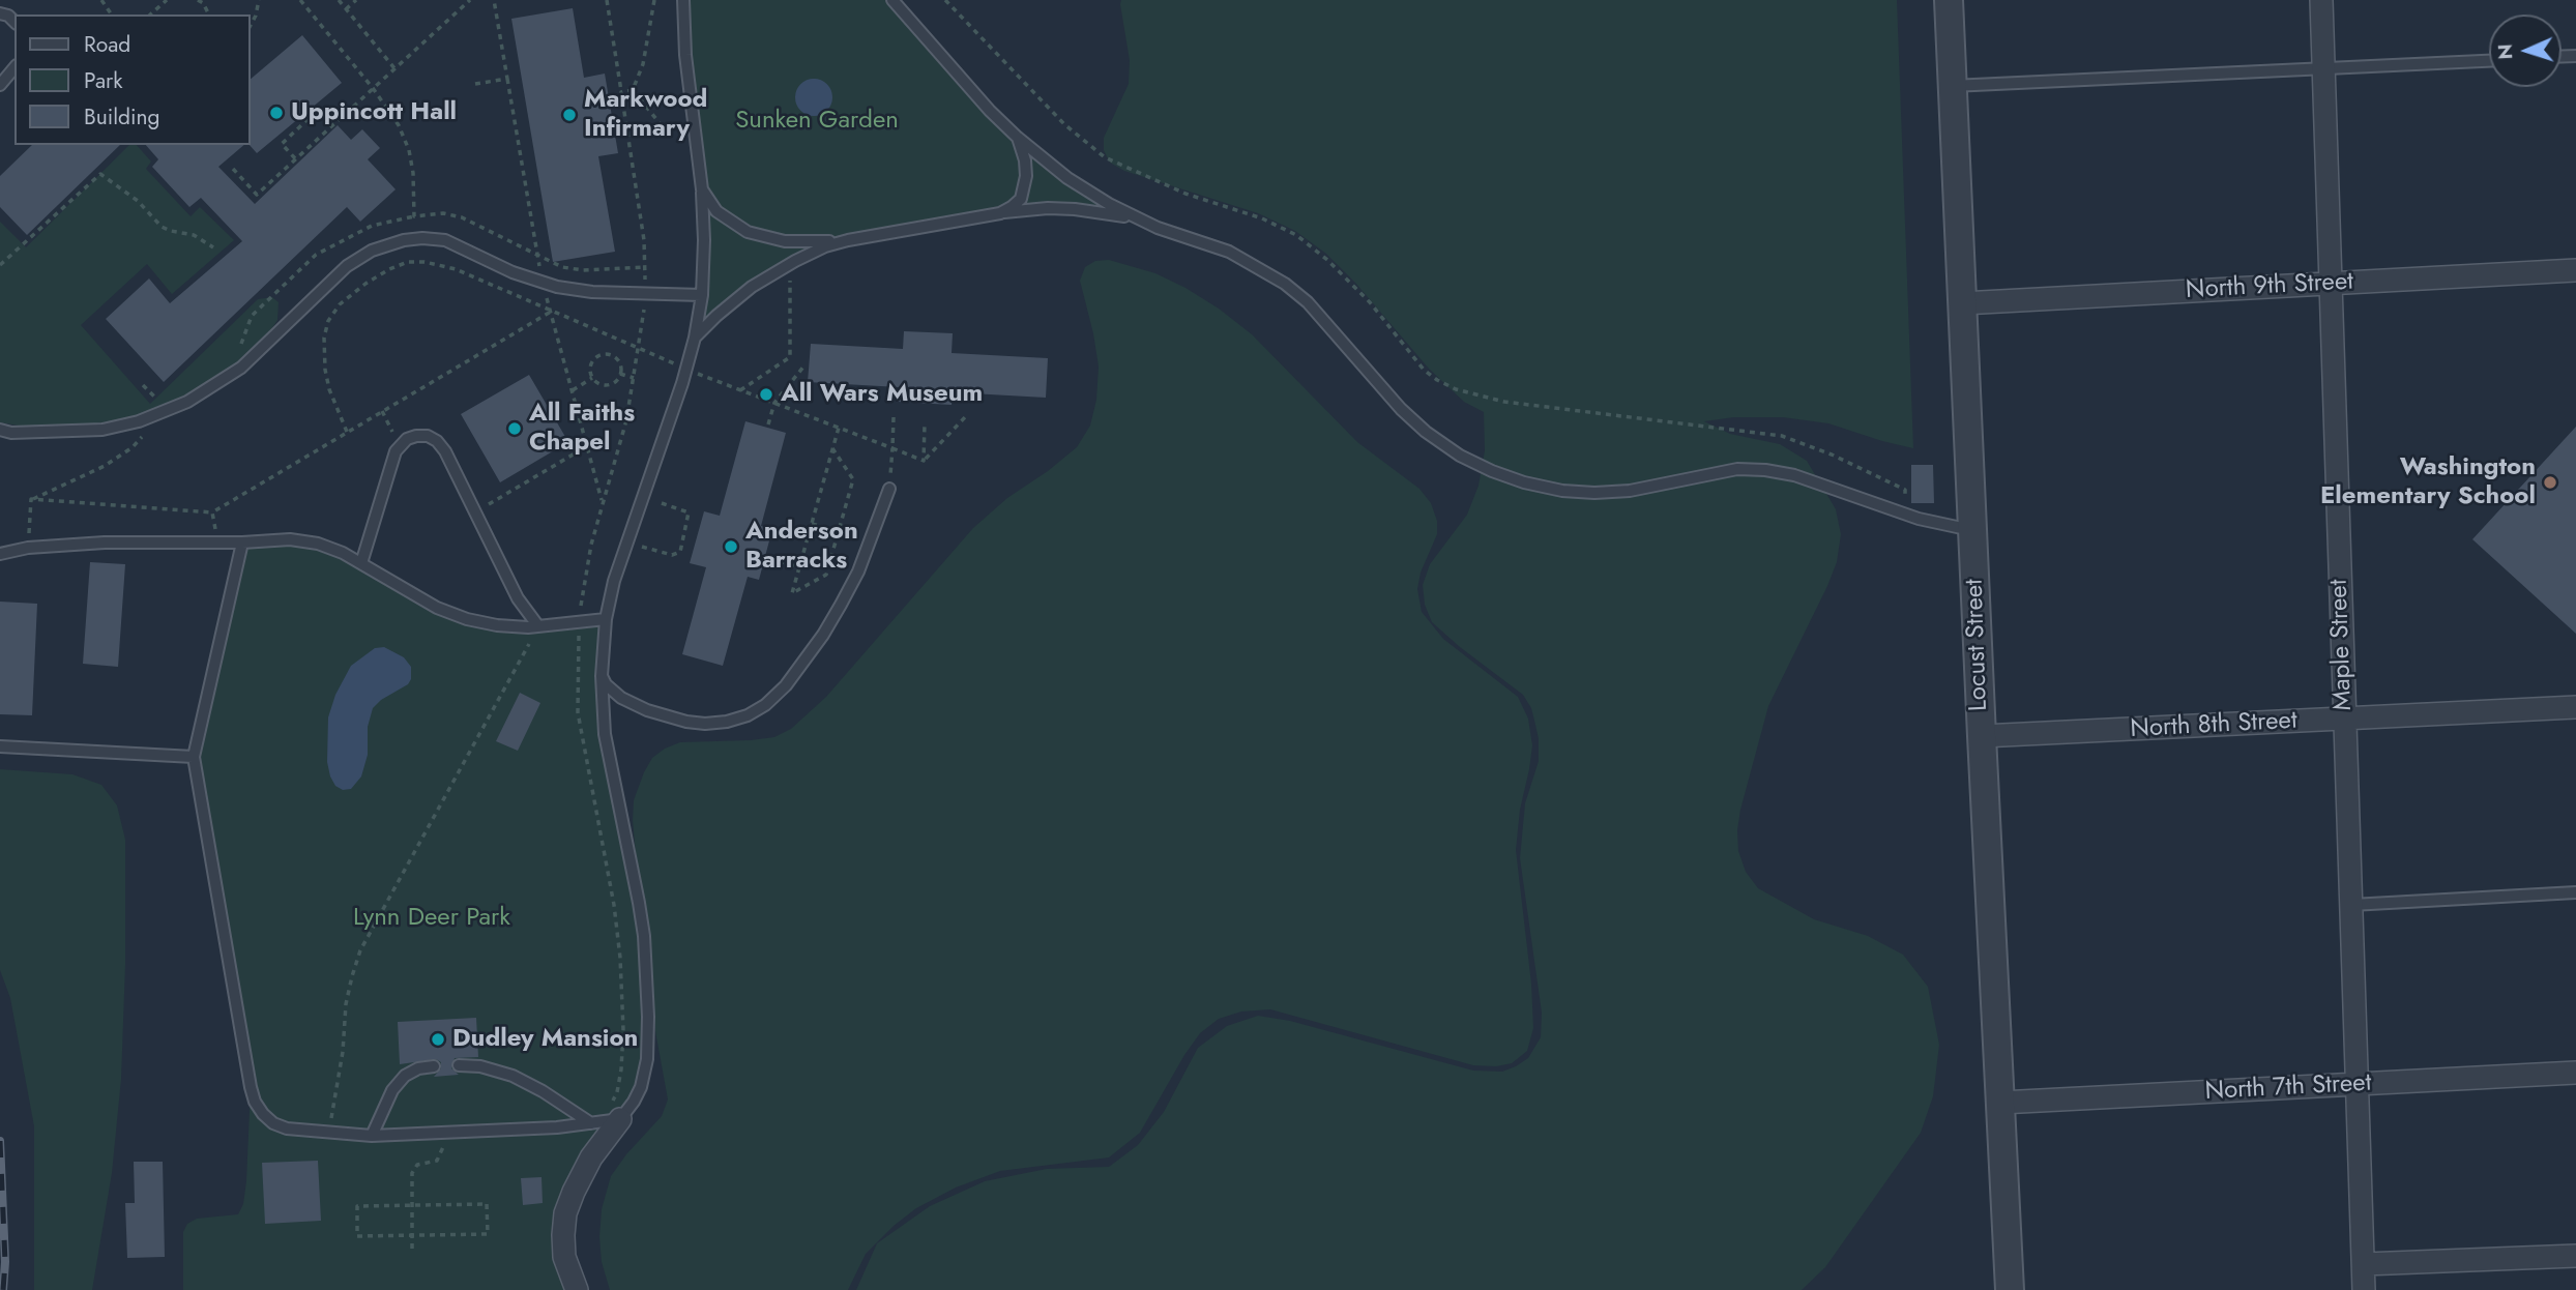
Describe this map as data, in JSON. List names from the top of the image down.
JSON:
{
  "streets": {
    "street": [
      "North 9th Street",
      "Locust Street",
      "Maple Street",
      "North 8th Street",
      "North 7th Street"
    ]
  },
  "crossings": [
    ["North 9th Street", "Locust Street"],
    ["North 9th Street", "Maple Street"],
    ["Locust Street", "North 8th Street"],
    ["Locust Street", "North 7th Street"],
    ["Maple Street", "North 8th Street"],
    ["Maple Street", "North 7th Street"]
  ],
  "parks": ["Sunken Garden", "Lynn Deer Park"],
  "places": [
    "Uppincott Hall",
    "Markwood Infirmary",
    "All Wars Museum",
    "All Faiths Chapel",
    "Washington Elementary School",
    "Anderson Barracks",
    "Dudley Mansion"
  ],
  "legend": ["Road", "Park", "Building"],
  "north": "left"
}
